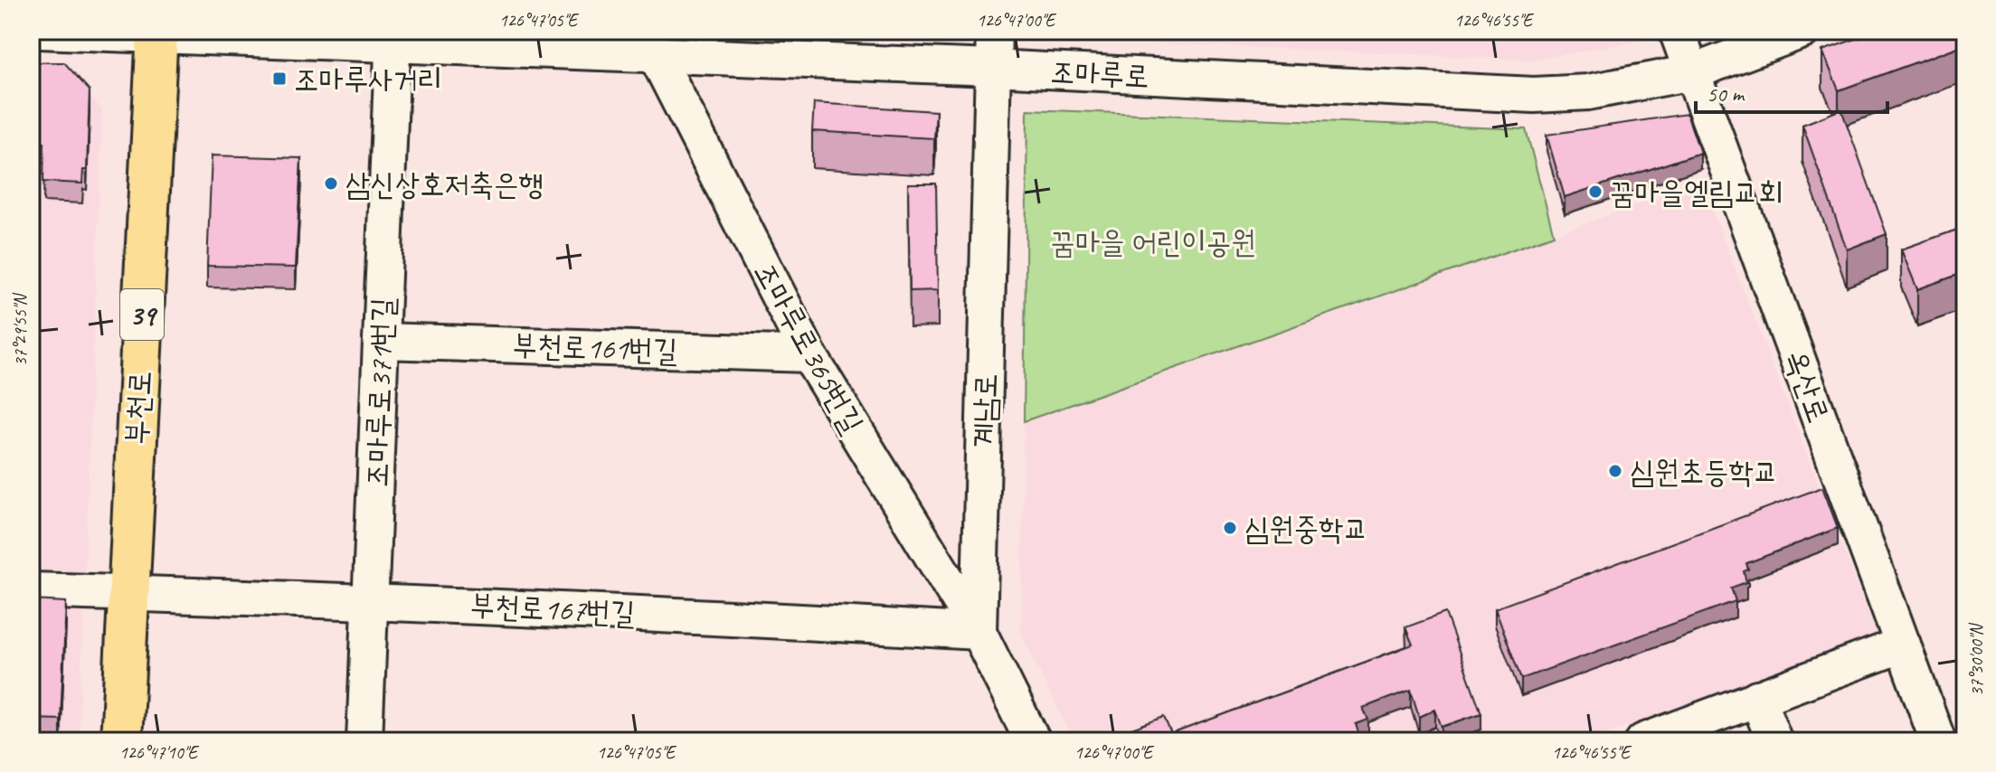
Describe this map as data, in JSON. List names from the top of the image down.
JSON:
{
  "streets": {
    "main road": ["39", "부천로"],
    "street": [
      "조마루로",
      "부천로161번길",
      "조마루로365번길",
      "옥산로",
      "조마루로371번길",
      "계남로",
      "부천로167번길"
    ]
  },
  "crossings": [
    ["조마루로", "조마루로365번길"],
    ["조마루로", "옥산로"],
    ["조마루로", "조마루로371번길"],
    ["조마루로", "부천로"],
    ["조마루로", "계남로"],
    ["부천로161번길", "조마루로365번길"],
    ["부천로161번길", "조마루로371번길"],
    ["조마루로365번길", "계남로"],
    ["조마루로365번길", "부천로167번길"],
    ["조마루로371번길", "부천로167번길"],
    ["부천로", "부천로167번길"],
    ["계남로", "부천로167번길"]
  ],
  "parks": ["꿈마을 어린이공원"],
  "places": {
    "transit": ["조마루사거리"],
    "other": [
      "삼신상호저축은행",
      "꿈마을엘림교회",
      "심원초등학교",
      "심원중학교"
    ]
  },
  "scale_bar": "50 m",
  "coordinates": [
    "126°47'05\"E",
    "126°47'00\"E",
    "126°46'55\"E",
    "37°29'55\"N",
    "37°30'00\"N",
    "126°47'10\"E"
  ]
}
